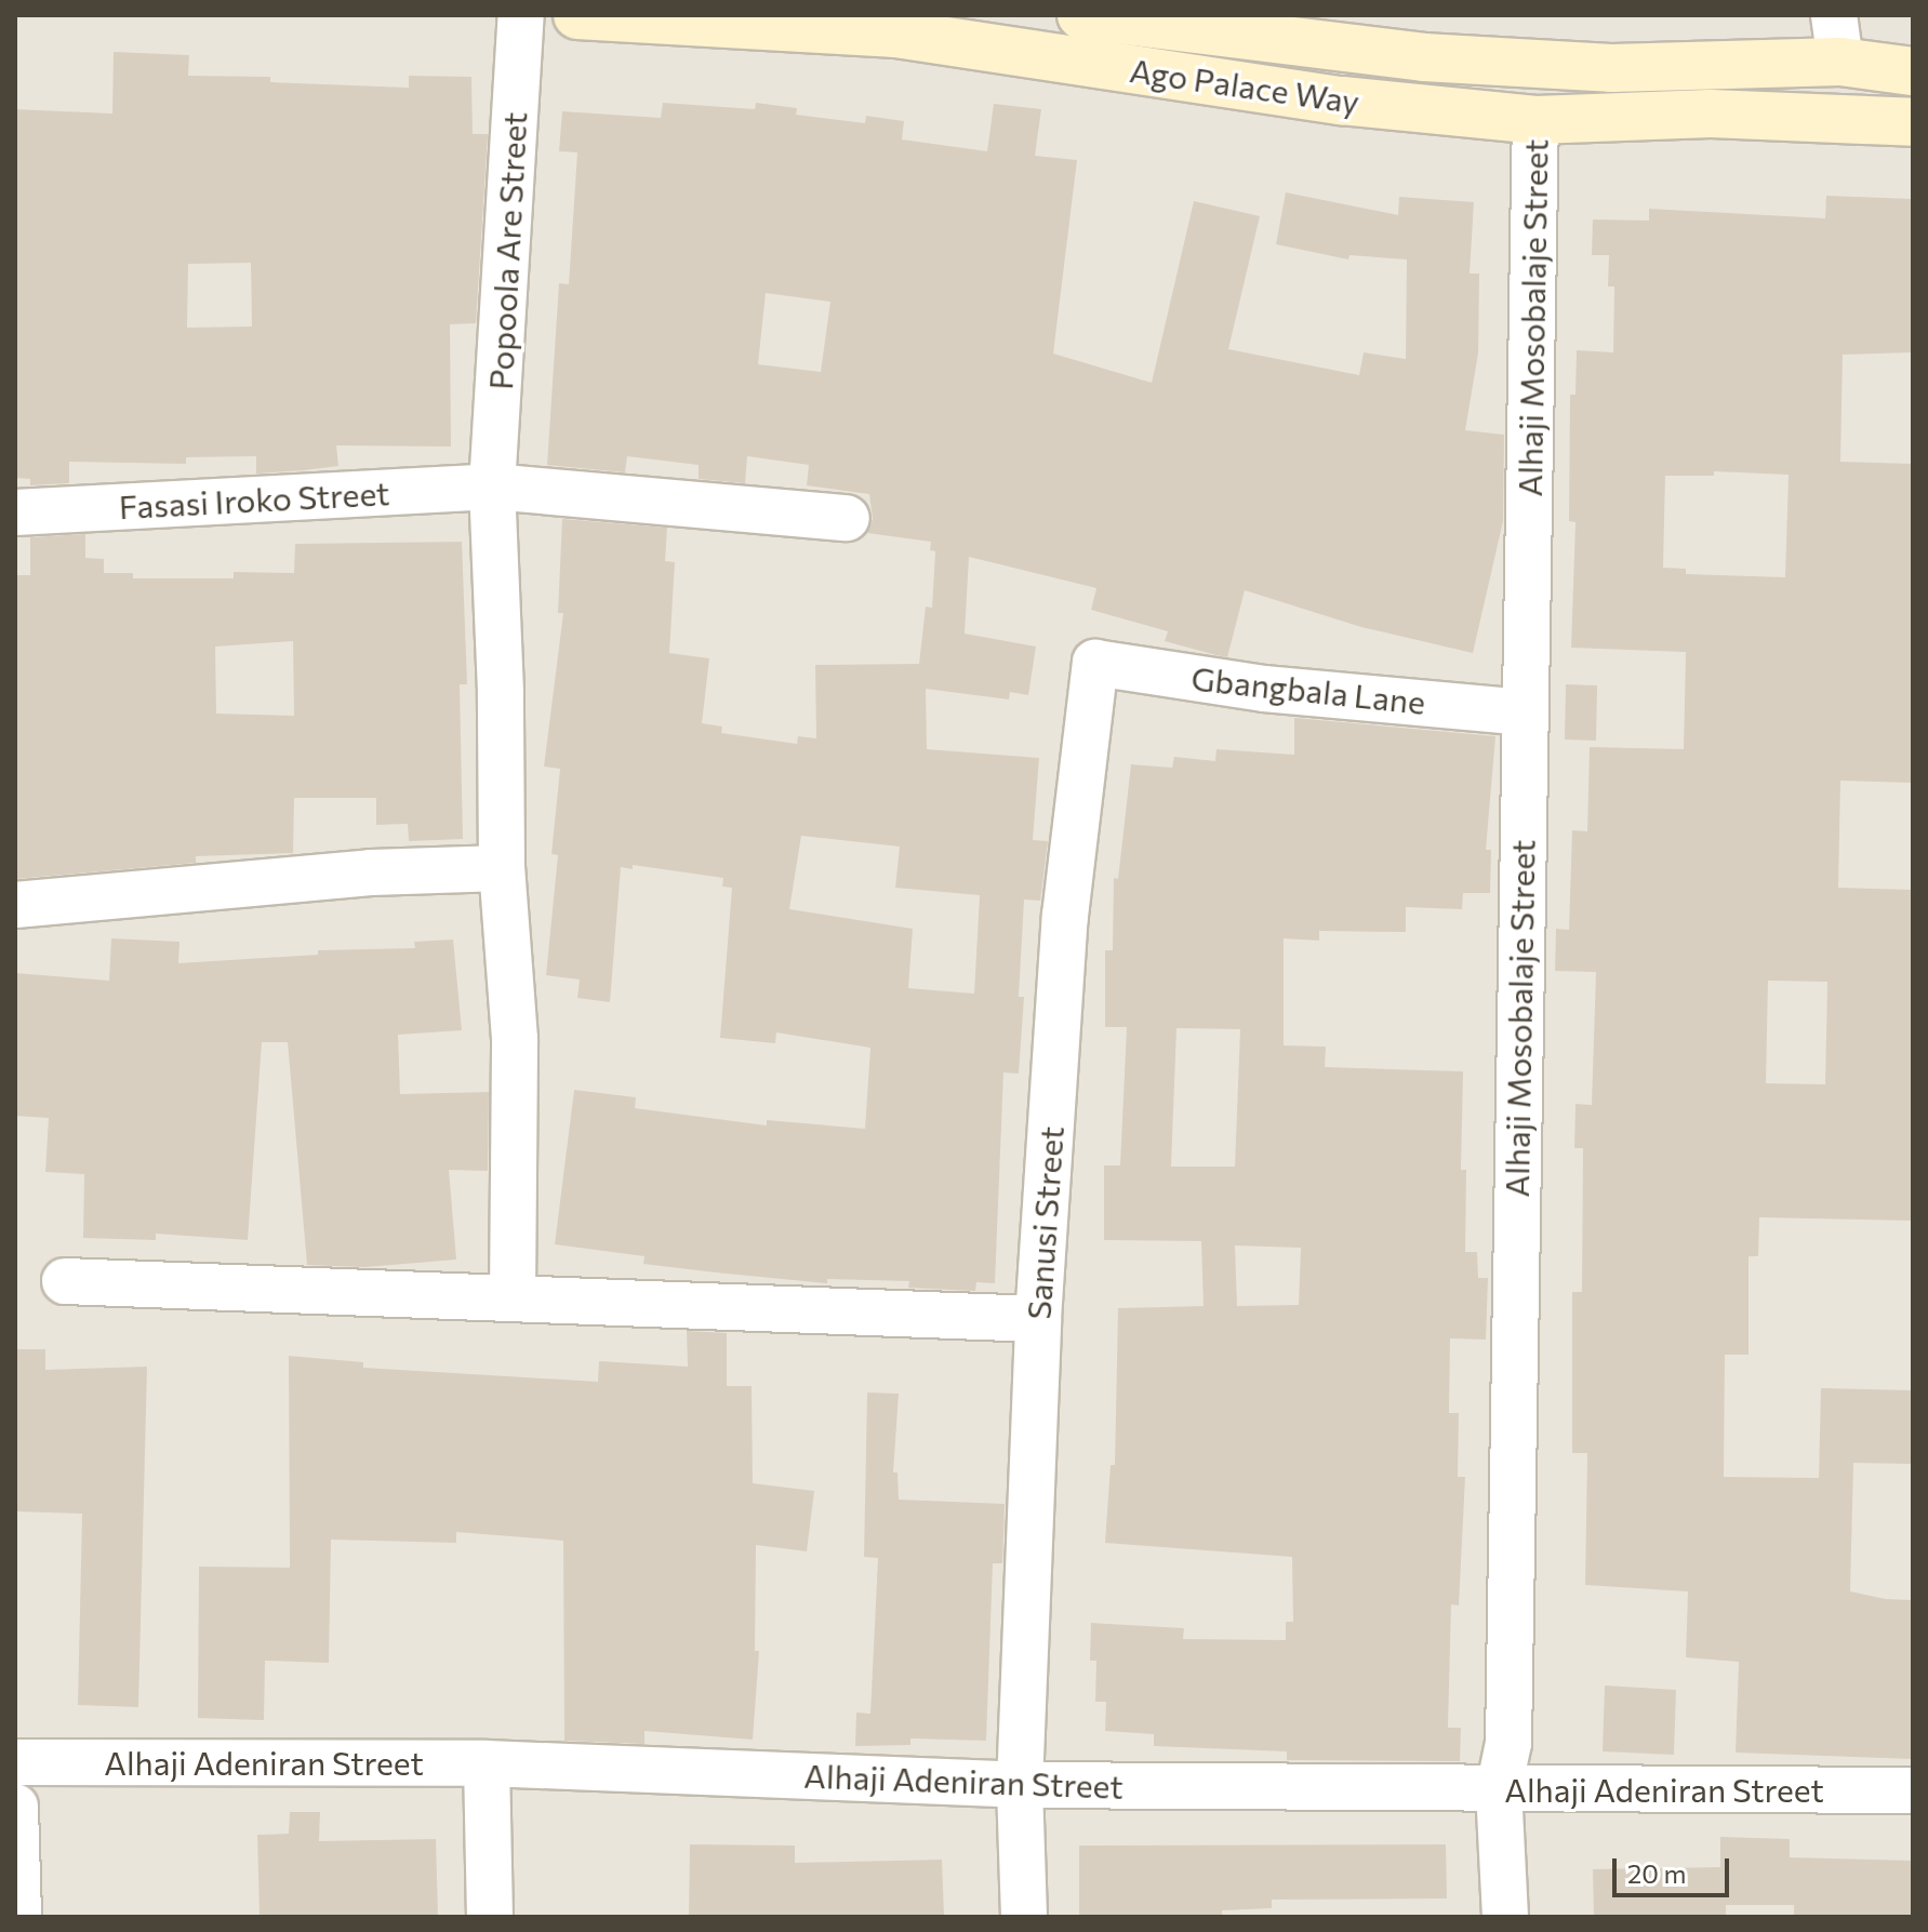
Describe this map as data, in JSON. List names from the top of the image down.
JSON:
{
  "streets": {
    "main road": ["Ago Palace Way"],
    "street": [
      "Popoola Are Street",
      "Alhaji Mosobalaje Street",
      "Fasasi Iroko Street",
      "Gbangbala Lane",
      "Sanusi Street",
      "Alhaji Adeniran Street"
    ]
  },
  "crossings": [
    ["Ago Palace Way", "Alhaji Mosobalaje Street"],
    ["Popoola Are Street", "Fasasi Iroko Street"],
    ["Alhaji Mosobalaje Street", "Gbangbala Lane"],
    ["Alhaji Mosobalaje Street", "Alhaji Adeniran Street"],
    ["Gbangbala Lane", "Sanusi Street"],
    ["Sanusi Street", "Alhaji Adeniran Street"]
  ],
  "scale_bar": "20 m"
}
